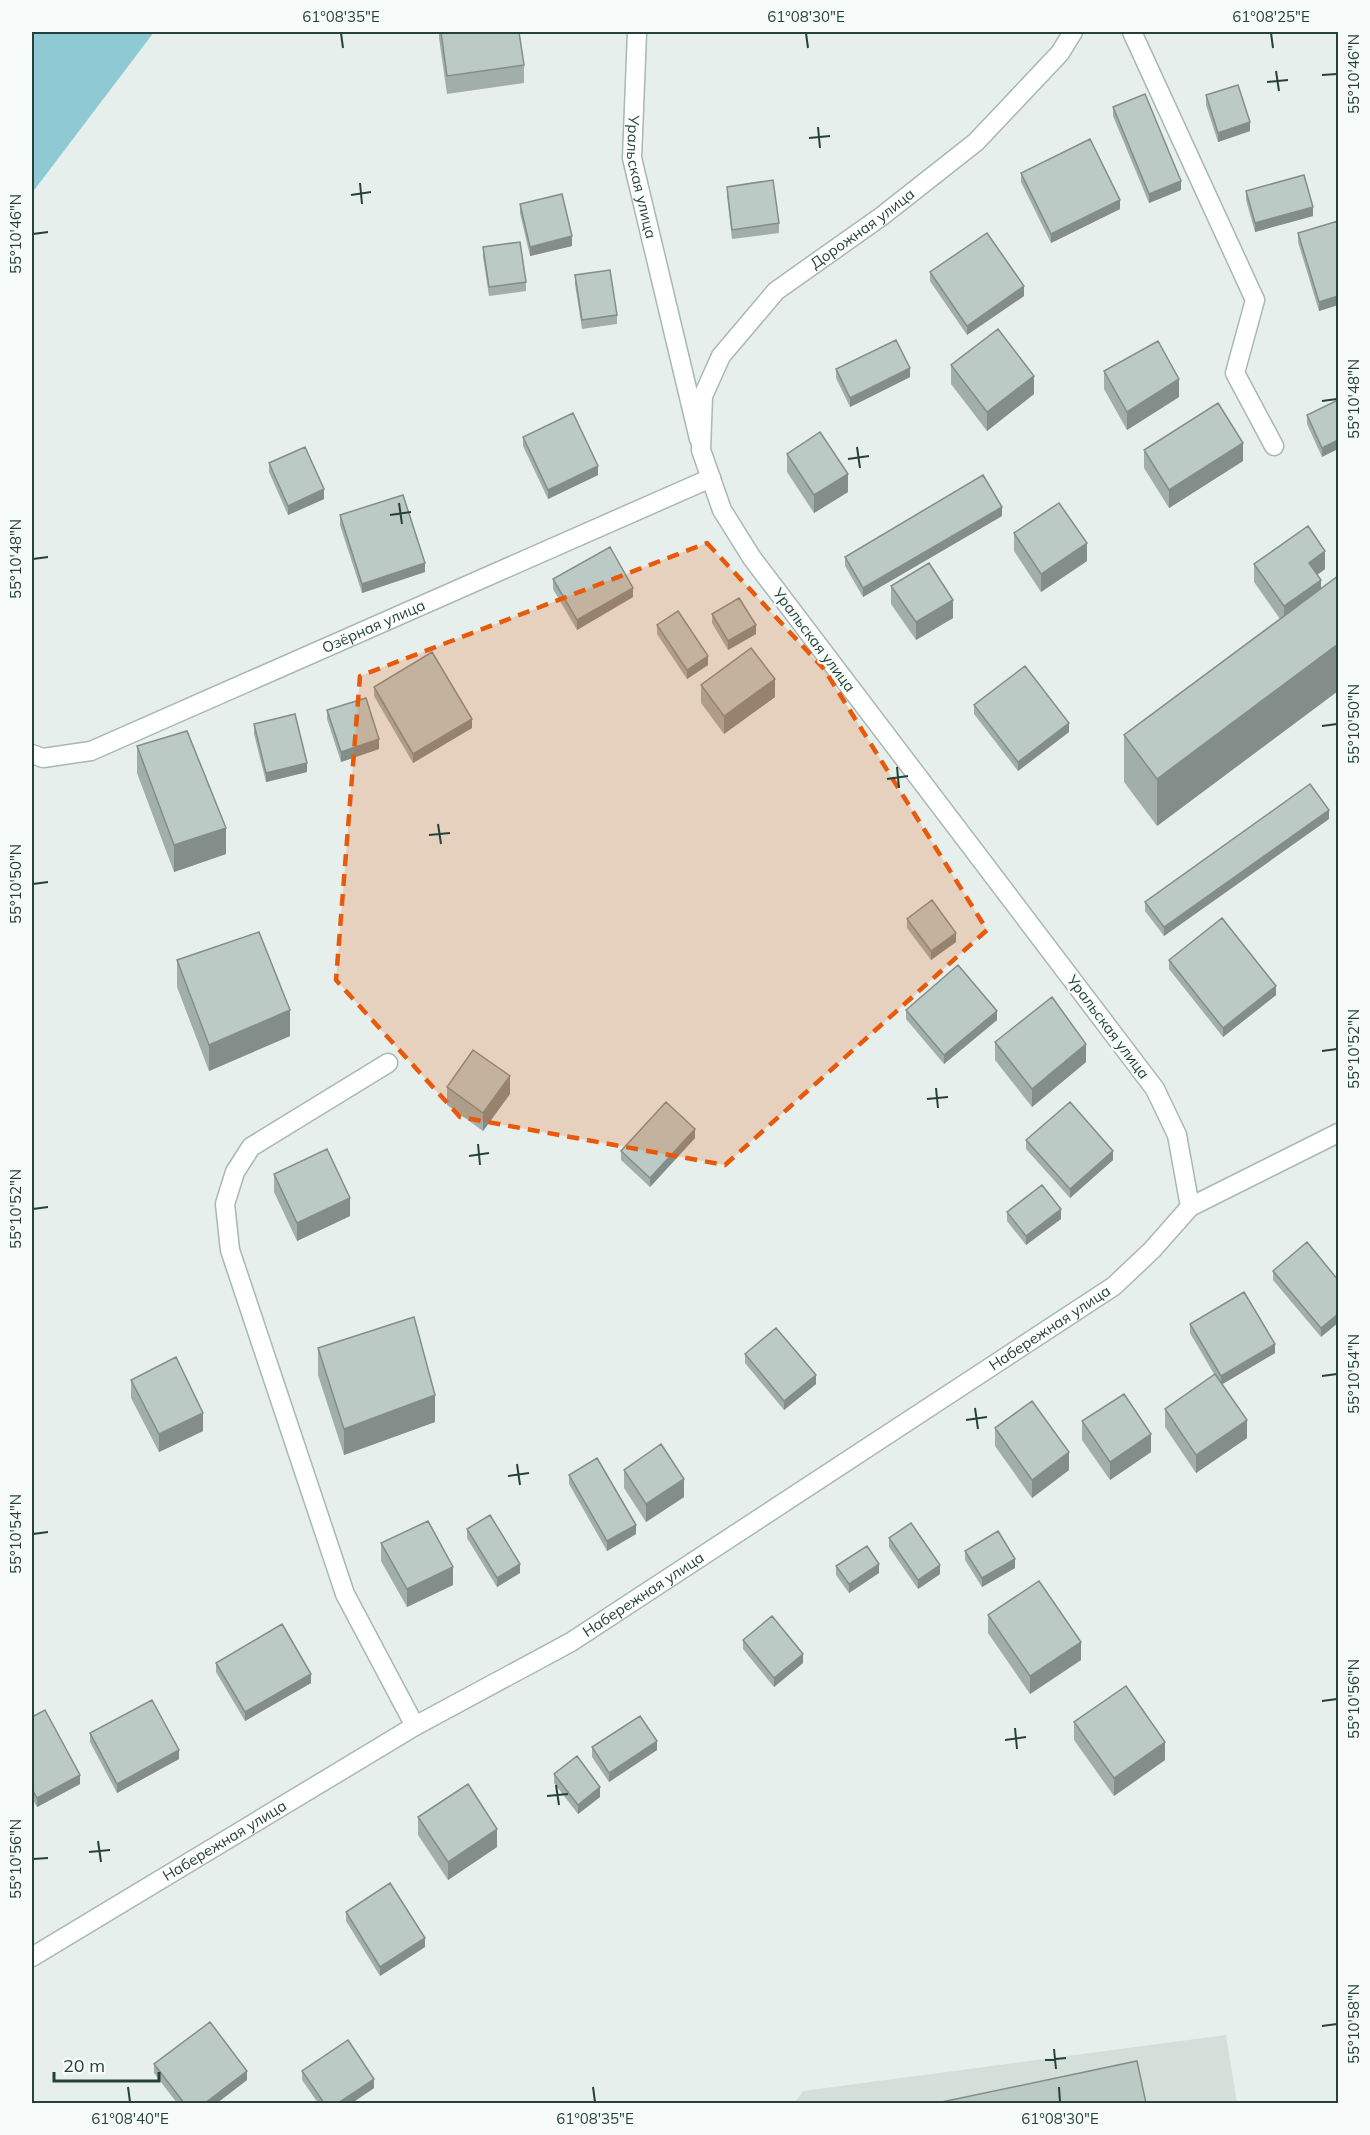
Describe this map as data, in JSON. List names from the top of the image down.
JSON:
{
  "streets": {
    "street": [
      "Уральская улица",
      "Дорожная улица",
      "Озёрная улица",
      "Набережная улица"
    ]
  },
  "crossings": [
    ["Уральская улица", "Дорожная улица"],
    ["Уральская улица", "Озёрная улица"],
    ["Уральская улица", "Набережная улица"]
  ],
  "scale_bar": "20 m",
  "coordinates": [
    "61°08'35\"E",
    "61°08'30\"E",
    "61°08'25\"E",
    "55°10'46\"N",
    "55°10'48\"N",
    "55°10'50\"N",
    "55°10'52\"N",
    "55°10'54\"N",
    "55°10'56\"N",
    "55°10'58\"N",
    "61°08'40\"E"
  ]
}
